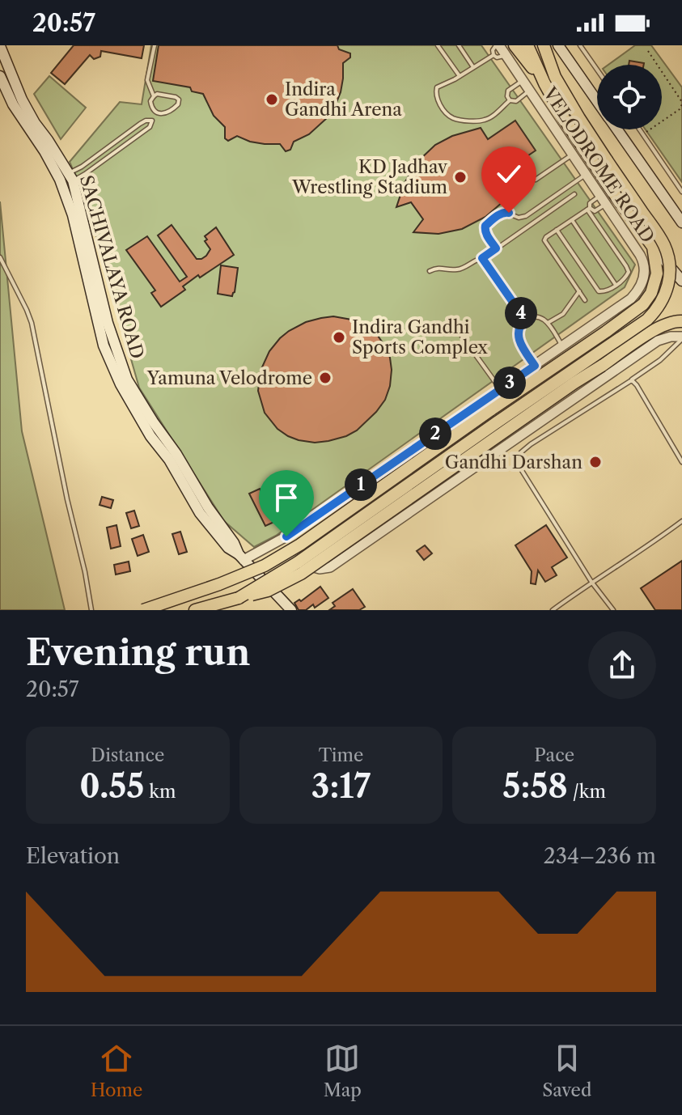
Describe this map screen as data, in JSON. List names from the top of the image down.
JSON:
{
  "streets": {
    "main road": ["SACHIVALAYA ROAD"],
    "street": ["VELODROME ROAD"]
  },
  "crossings": [
    ["VELODROME ROAD", "SACHIVALAYA ROAD"]
  ],
  "places": [
    "Indira Gandhi Arena",
    "KD Jadhav Wrestling Stadium",
    "Indira Gandhi Sports Complex",
    "Yamuna Velodrome",
    "Gandhi Darshan"
  ],
  "page": {
    "status": "20:57",
    "pins": [
      "4",
      "3",
      "2",
      "1"
    ],
    "heading": ["Evening run", "20:57"],
    "stats": [
      ["Distance", "0.55 km"],
      ["Time", "3:17"],
      ["Pace", "5:58 /km"]
    ],
    "chart": ["Elevation", "234–236 m"],
    "tabs": ["Home", "Map", "Saved"]
  }
}
